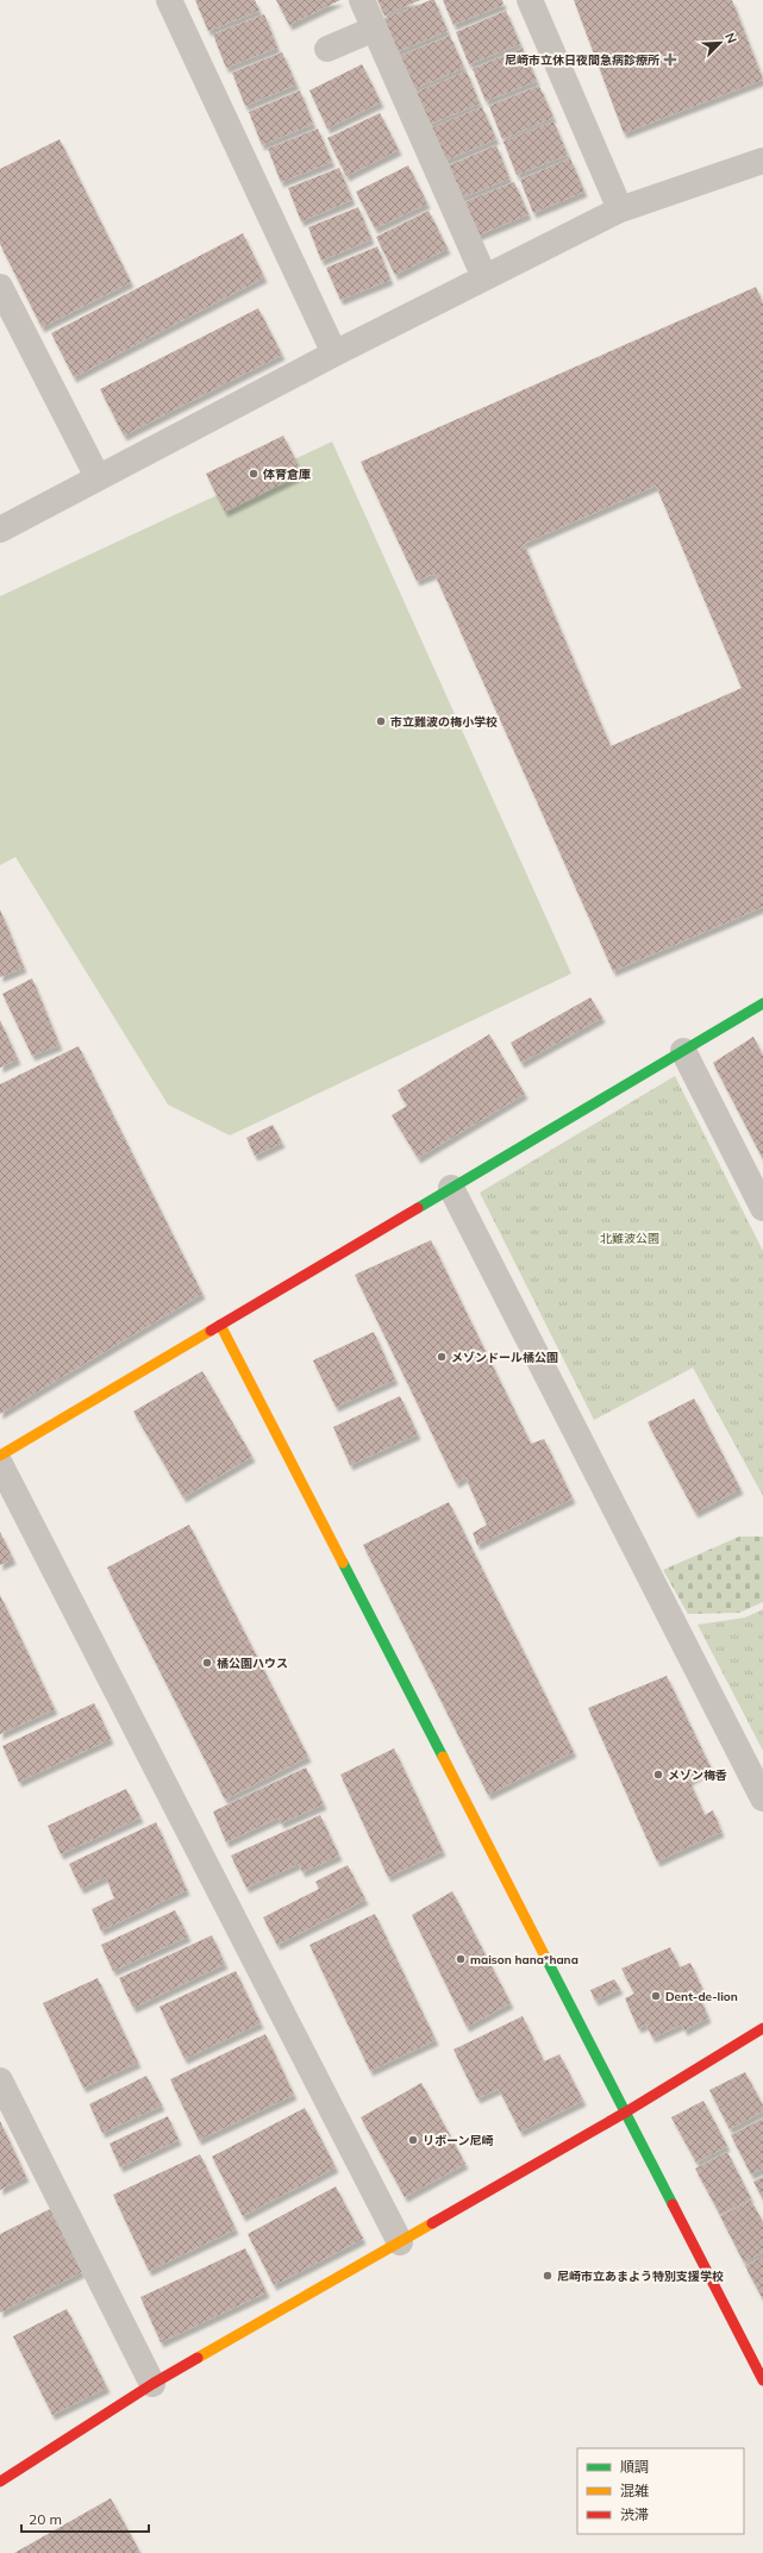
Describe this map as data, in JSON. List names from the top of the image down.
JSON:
{
  "parks": ["北難波公園"],
  "places": {
    "health": ["尼崎市立休日夜間急病診療所"],
    "other": [
      "体育倉庫",
      "市立難波の梅小学校",
      "メゾンドール橘公園",
      "橘公園ハウス",
      "メゾン梅香",
      "maison hana*hana",
      "Dent-de-lion",
      "リボーン尼崎",
      "尼崎市立あまよう特別支援学校"
    ]
  },
  "legend": ["順調", "混雑", "渋滞"],
  "scale_bar": "20 m",
  "north": "top right"
}
